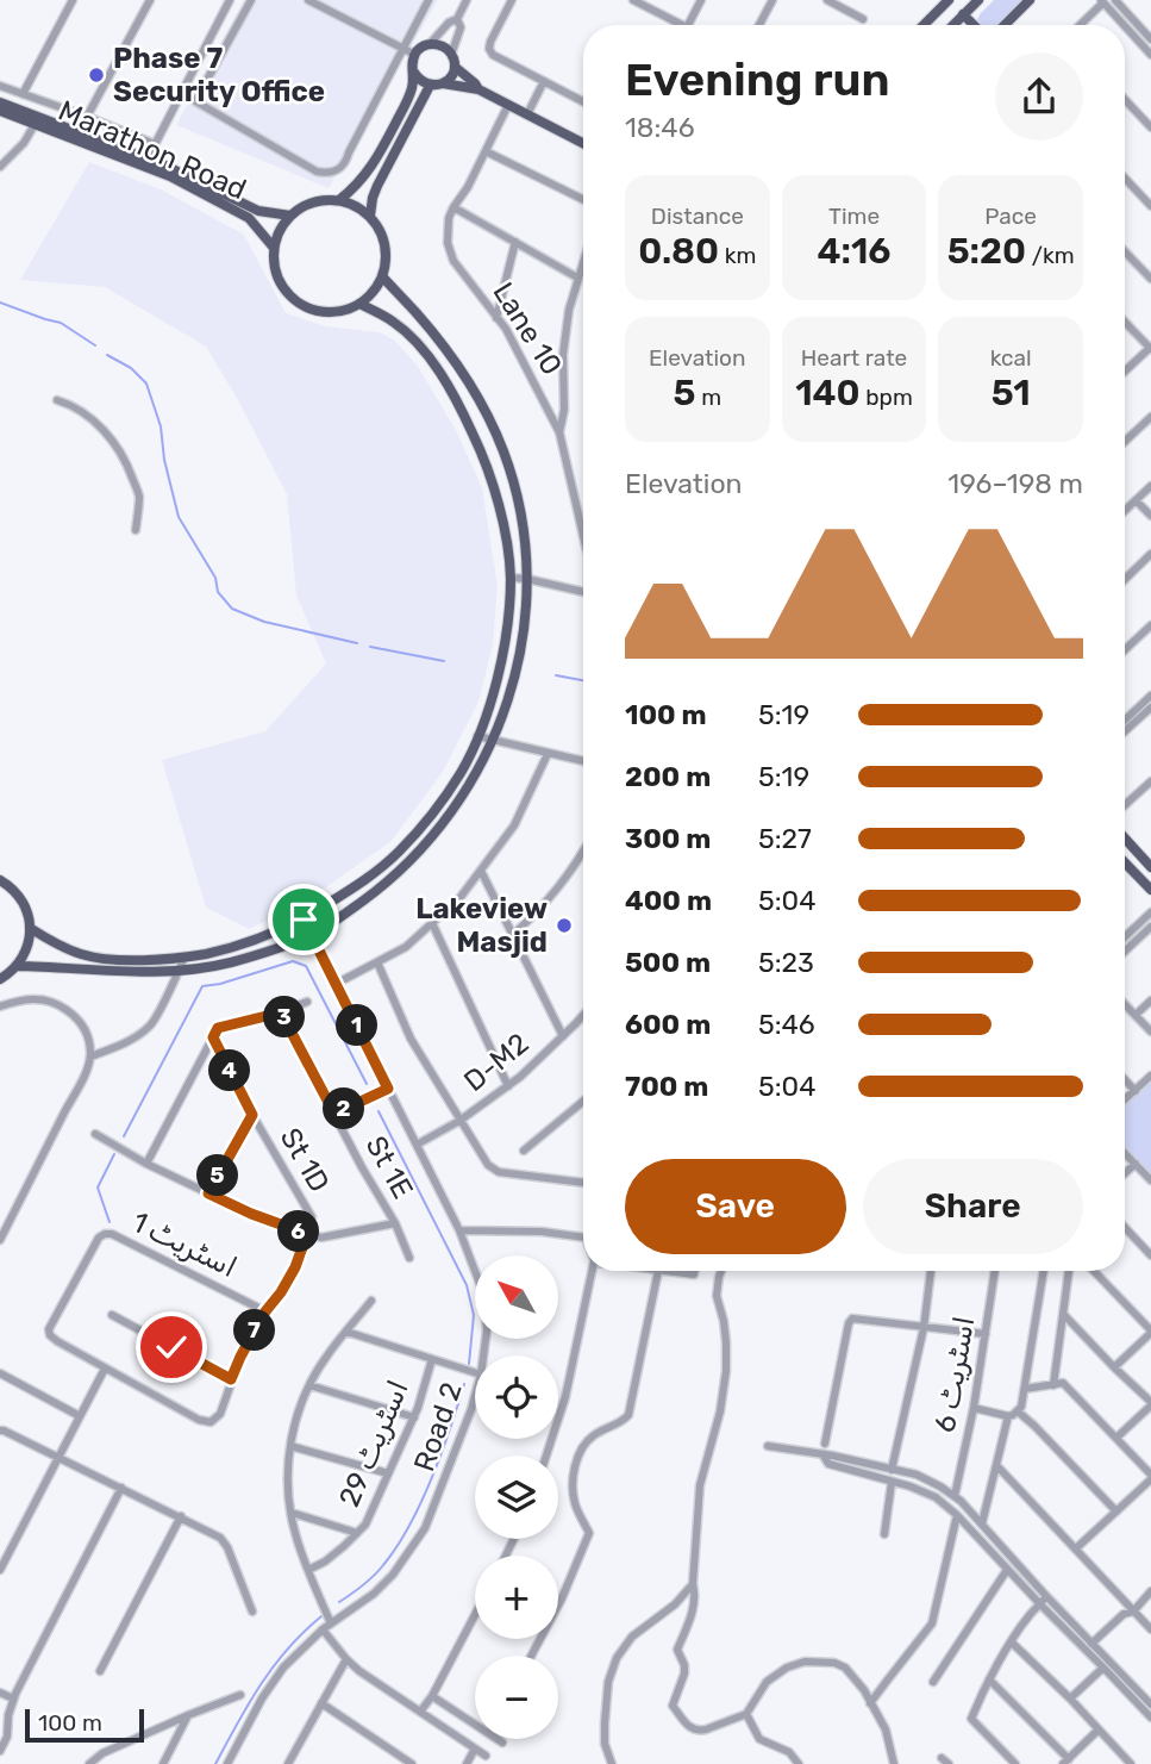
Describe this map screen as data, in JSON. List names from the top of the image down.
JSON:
{
  "streets": {
    "main road": ["Marathon Road"],
    "street": [
      "Lane 10",
      "D-M2",
      "St 1D",
      "St 1E",
      "اسٹریٹ 1",
      "اسٹریٹ 6",
      "Road 2",
      "اسٹریٹ 29"
    ]
  },
  "crossings": [
    ["D-M2", "Road 2"]
  ],
  "places": ["Phase 7 Security Office", "Lakeview Masjid"],
  "scale_bar": "100 m",
  "north": "top left",
  "page": {
    "heading": ["Evening run", "18:46"],
    "stats": [
      ["Distance", "0.80 km"],
      ["Time", "4:16"],
      ["Pace", "5:20 /km"],
      ["Elevation", "5 m"],
      ["Heart rate", "140 bpm"],
      ["kcal", "51"]
    ],
    "chart": ["Elevation", "196–198 m"],
    "list": [
      {
        "name": "100 m",
        "note": "5:19"
      },
      {
        "name": "200 m",
        "note": "5:19"
      },
      {
        "name": "300 m",
        "note": "5:27"
      },
      {
        "name": "400 m",
        "note": "5:04"
      },
      {
        "name": "500 m",
        "note": "5:23"
      },
      {
        "name": "600 m",
        "note": "5:46"
      },
      {
        "name": "700 m",
        "note": "5:04"
      }
    ],
    "pins": [
      "3",
      "1",
      "4",
      "2",
      "5",
      "6",
      "7"
    ],
    "buttons": ["Save", "Share"],
    "map_buttons": ["+", "−"],
    "scale": "100 m"
  }
}
